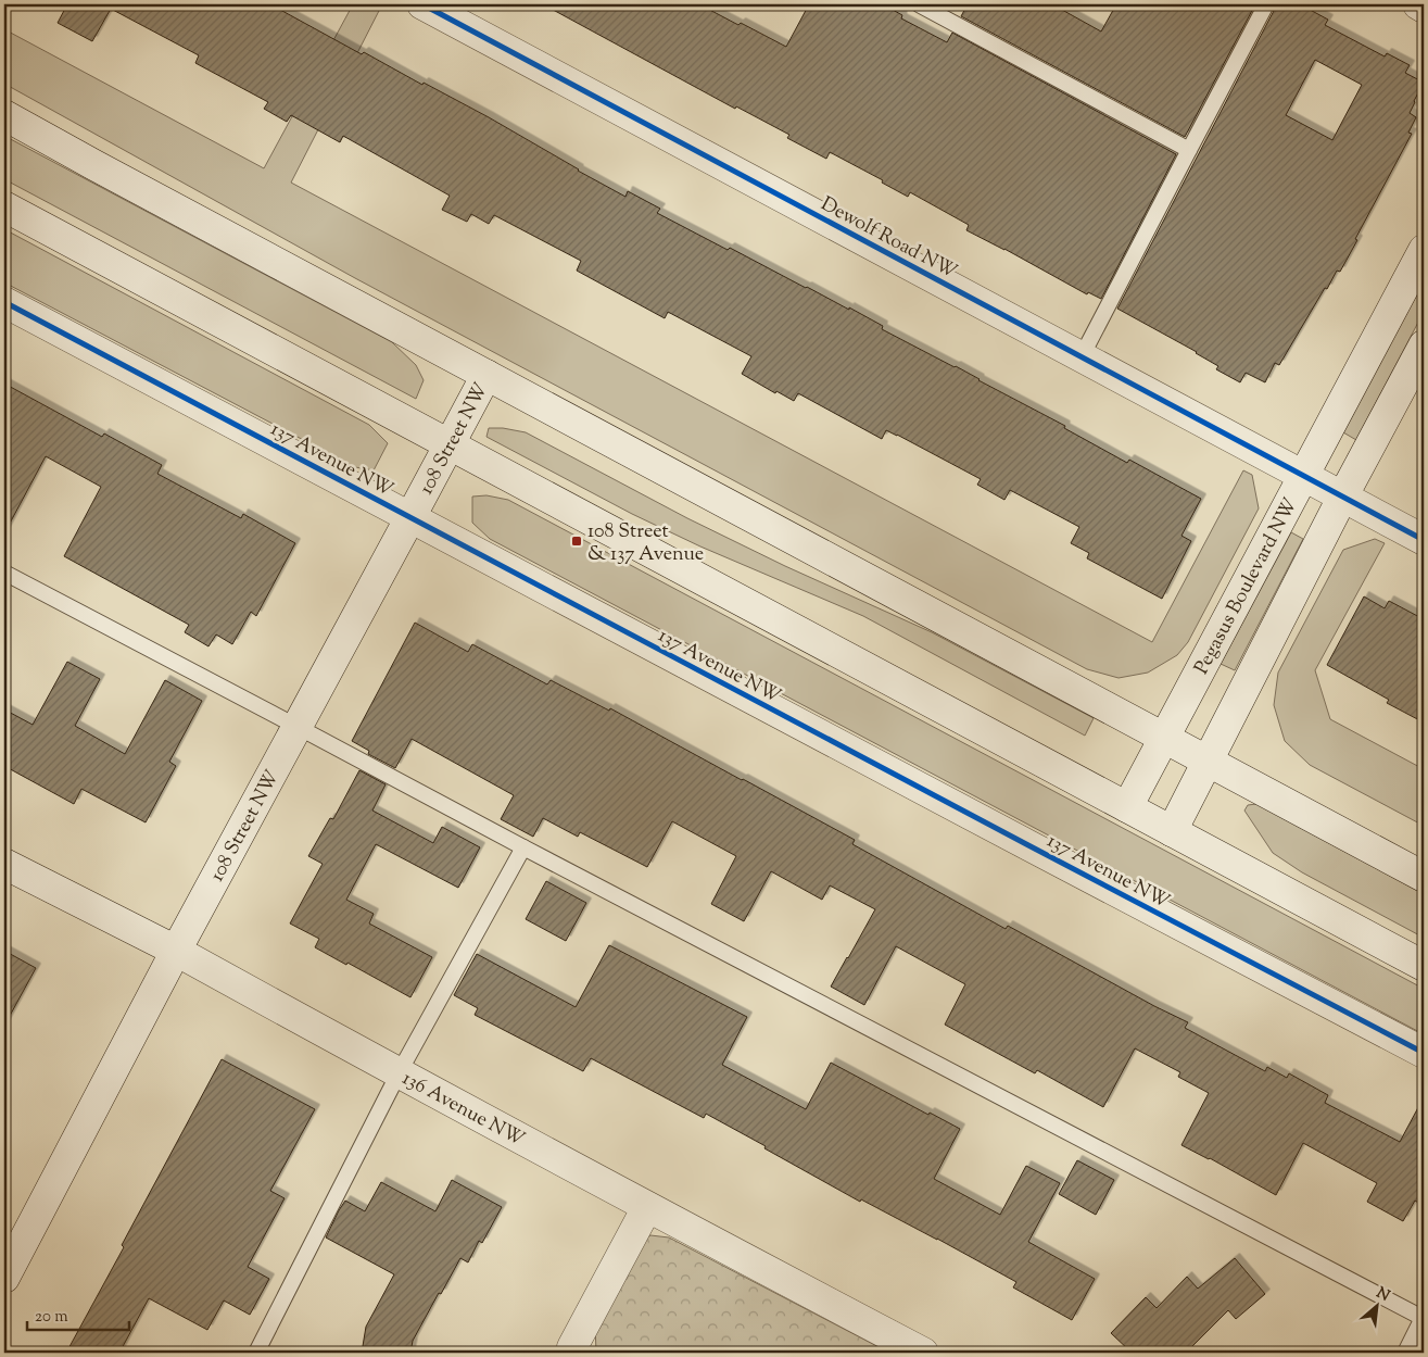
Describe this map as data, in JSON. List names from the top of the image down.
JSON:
{
  "streets": {
    "street": [
      "Dewolf Road NW",
      "108 Street NW",
      "137 Avenue NW",
      "Pegasus Boulevard NW",
      "136 Avenue NW"
    ]
  },
  "crossings": [
    ["Dewolf Road NW", "Pegasus Boulevard NW"],
    ["108 Street NW", "137 Avenue NW"],
    ["108 Street NW", "136 Avenue NW"]
  ],
  "places": {
    "transit": ["108 Street & 137 Avenue"]
  },
  "scale_bar": "20 m",
  "north": "top right"
}
